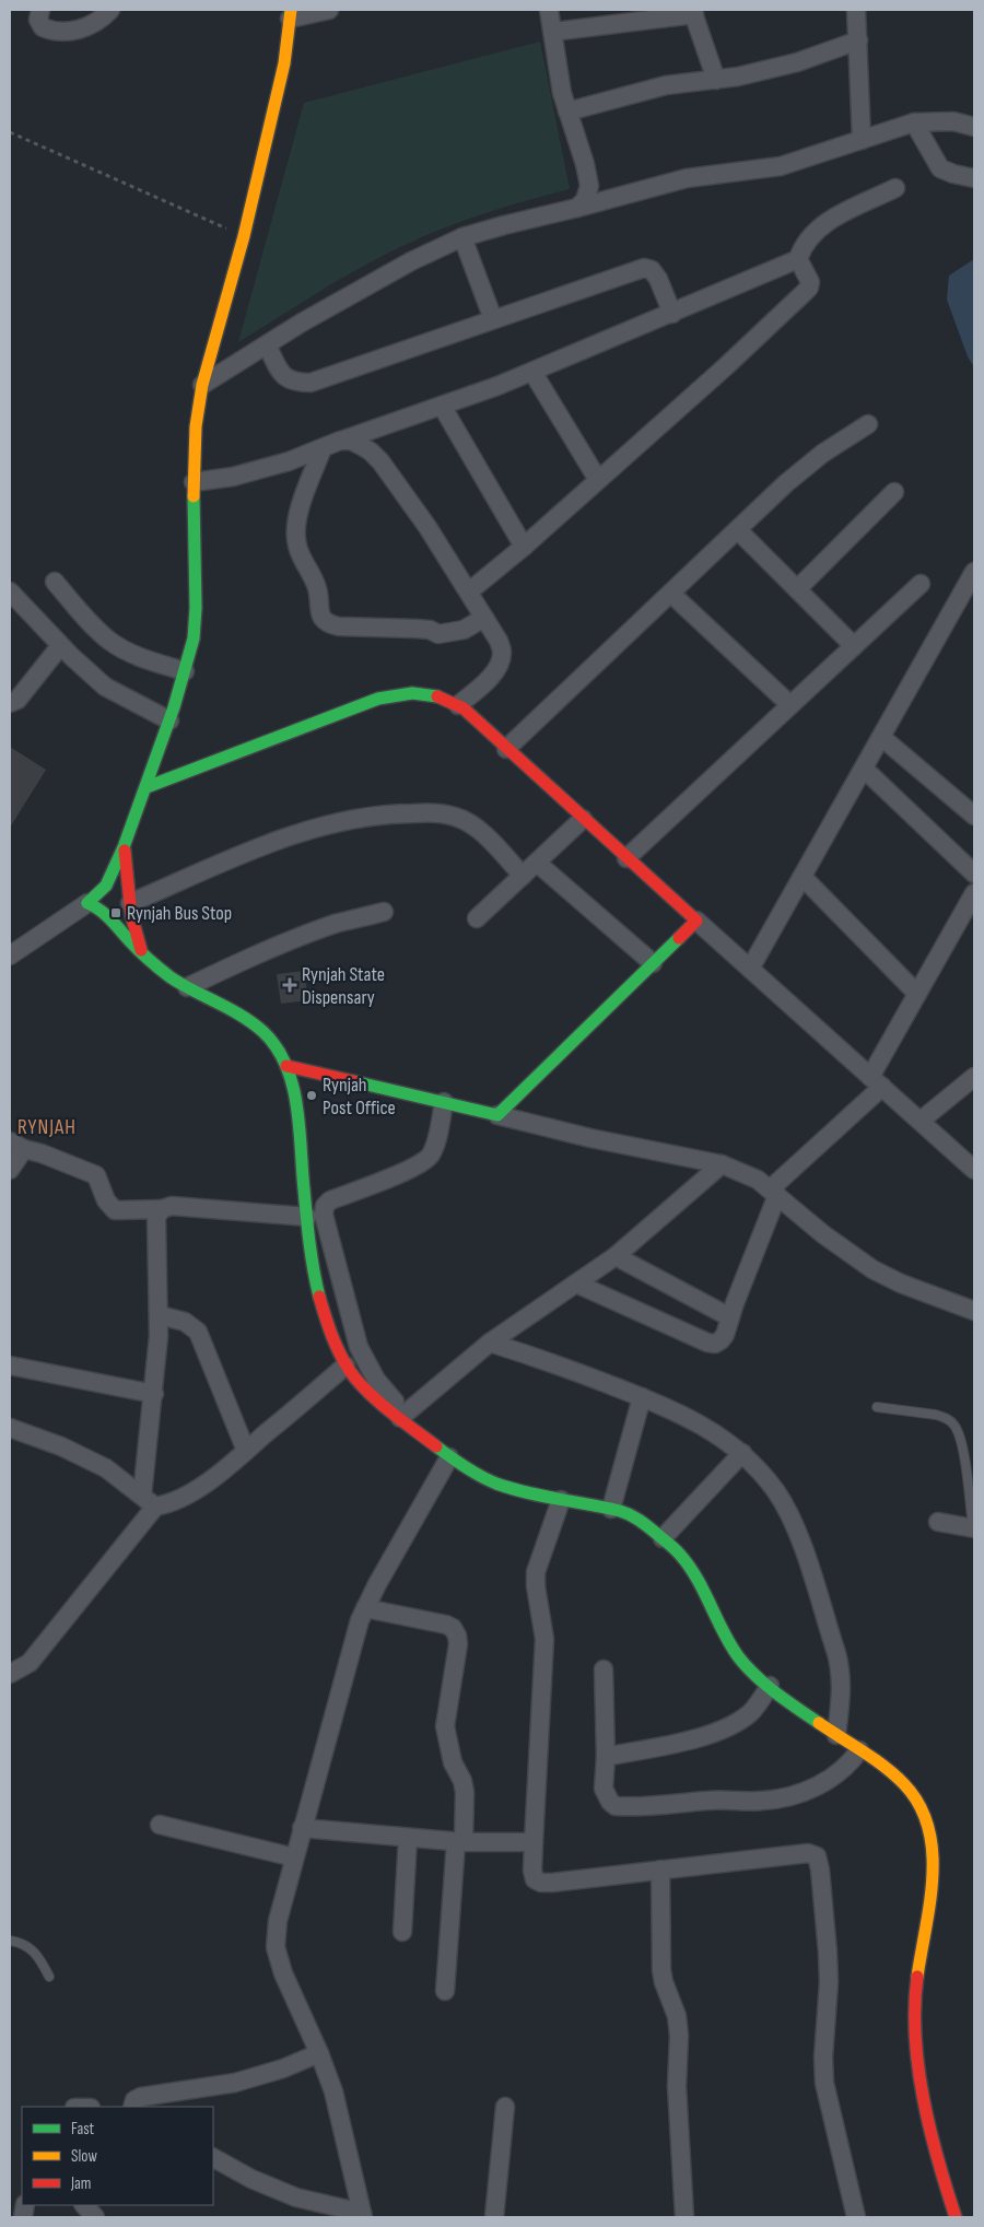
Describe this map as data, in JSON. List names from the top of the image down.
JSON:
{
  "districts": ["RYNJAH"],
  "places": {
    "transit": ["Rynjah Bus Stop"],
    "health": ["Rynjah State Dispensary"],
    "other": ["Rynjah Post Office"]
  },
  "legend": ["Fast", "Slow", "Jam"]
}
